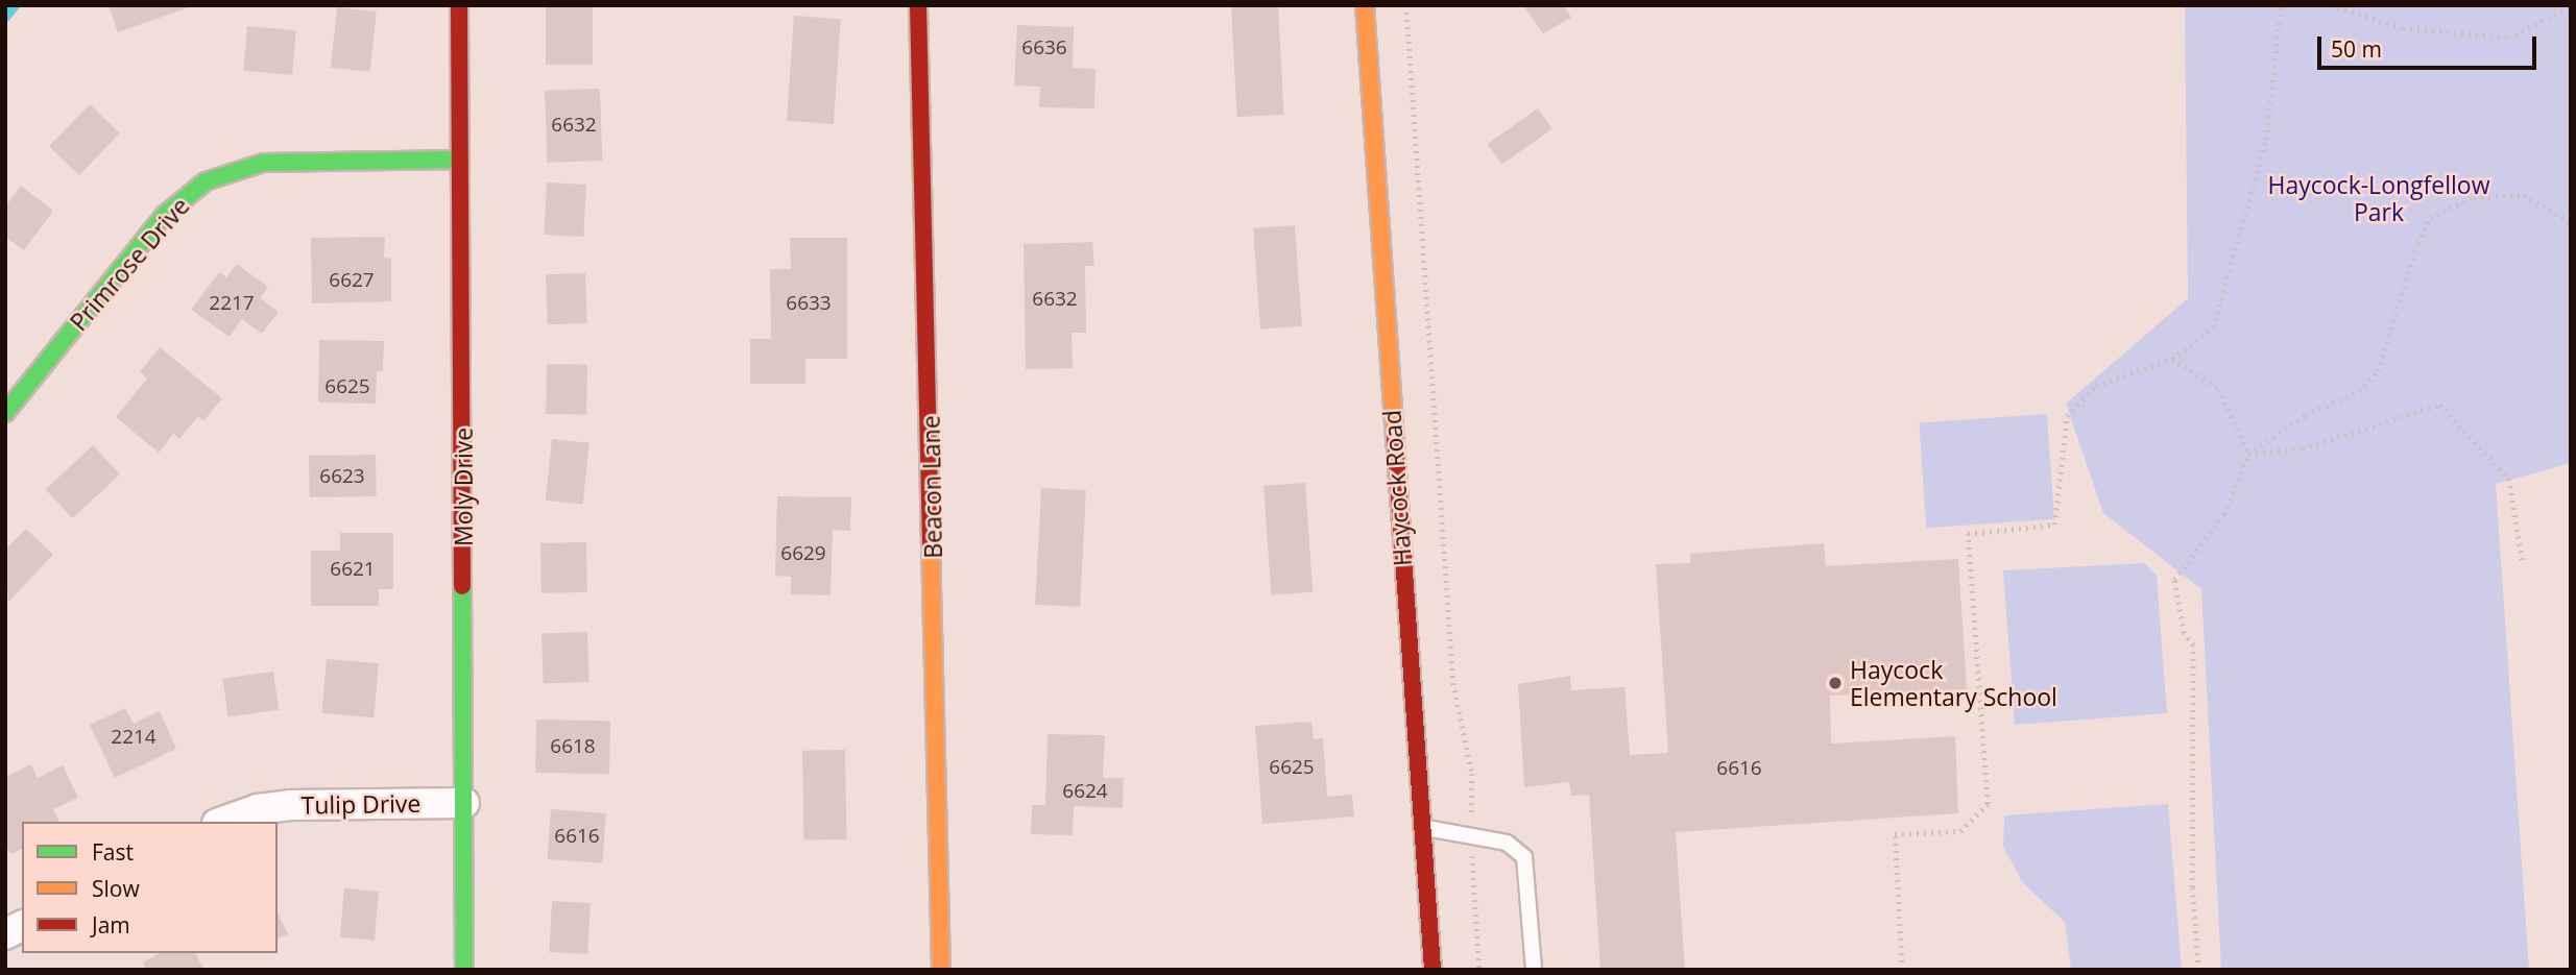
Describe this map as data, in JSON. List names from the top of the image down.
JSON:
{
  "streets": {
    "street": [
      "Primrose Drive",
      "Moly Drive",
      "Beacon Lane",
      "Haycock Road",
      "Tulip Drive"
    ]
  },
  "crossings": [
    ["Primrose Drive", "Moly Drive"],
    ["Moly Drive", "Tulip Drive"]
  ],
  "parks": ["Haycock-Longfellow Park"],
  "places": ["Haycock Elementary School"],
  "house_numbers": [
    "6636",
    "6632",
    "6627",
    "6632",
    "2217",
    "6633",
    "6625",
    "6623",
    "6629",
    "6621",
    "2214",
    "6618",
    "6625",
    "6616",
    "6624",
    "6616"
  ],
  "legend": ["Fast", "Slow", "Jam"],
  "scale_bar": "50 m"
}
